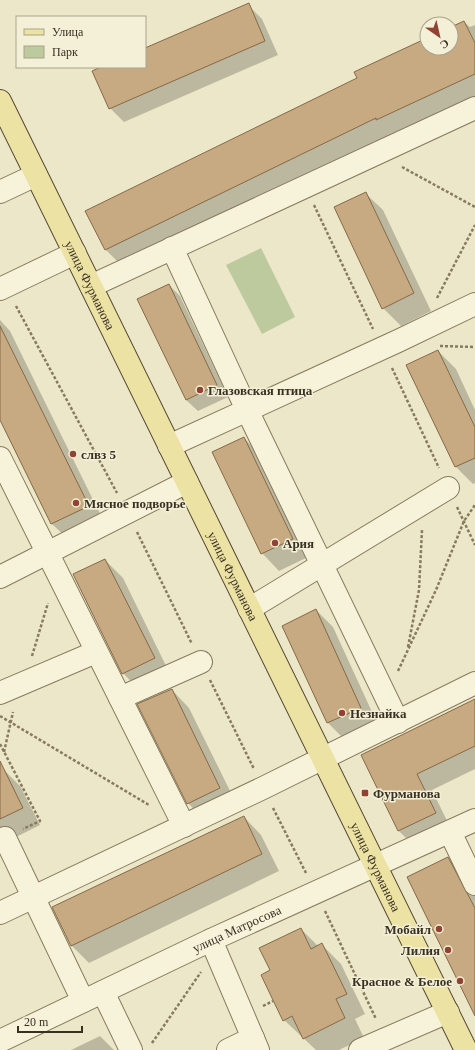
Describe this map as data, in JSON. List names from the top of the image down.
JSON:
{
  "streets": {
    "main road": ["улица Фурманова"],
    "lane": ["улица Матросова"]
  },
  "crossings": [
    ["улица Фурманова", "улица Матросова"]
  ],
  "places": {
    "other": [
      "Глазовская птица",
      "слвз 5",
      "Мясное подворье",
      "Ария",
      "Незнайка",
      "Мобайл",
      "Лилия",
      "Красное & Белое"
    ],
    "transit": ["Фурманова"]
  },
  "legend": ["Улица", "Парк"],
  "scale_bar": "20 m",
  "north": "bottom right"
}
